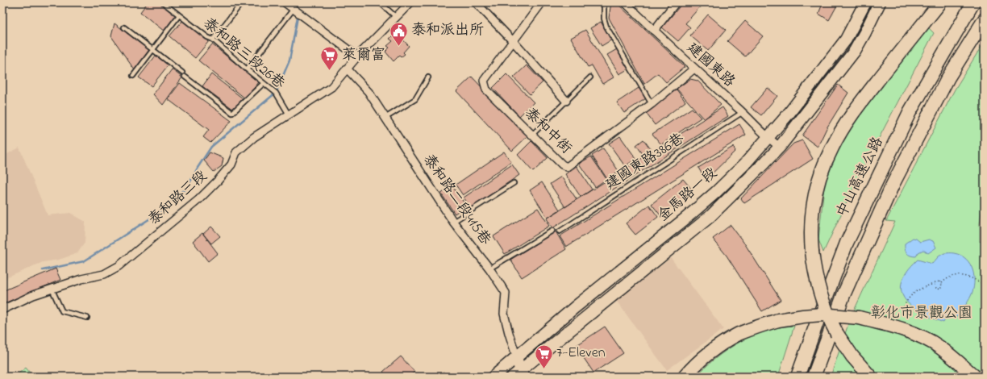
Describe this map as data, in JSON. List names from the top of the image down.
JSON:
{
  "streets": {
    "highway": ["中山高速公路"],
    "main road": ["金馬路一段"],
    "street": [
      "建國東路",
      "泰和中街",
      "泰和路三段",
      "泰和路二段415巷"
    ],
    "lane": ["泰和路三段26巷", "建國東路386巷"]
  },
  "crossings": [
    ["泰和路三段26巷", "泰和路三段"],
    ["建國東路", "泰和中街"],
    ["建國東路", "建國東路386巷"],
    ["建國東路", "金馬路一段"],
    ["金馬路一段", "泰和路二段415巷"],
    ["泰和路三段", "泰和路二段415巷"]
  ],
  "parks": ["彰化市景觀公園"],
  "places": {
    "public building": ["泰和派出所"],
    "supermarket": ["萊爾富", "7-Eleven"]
  }
}
